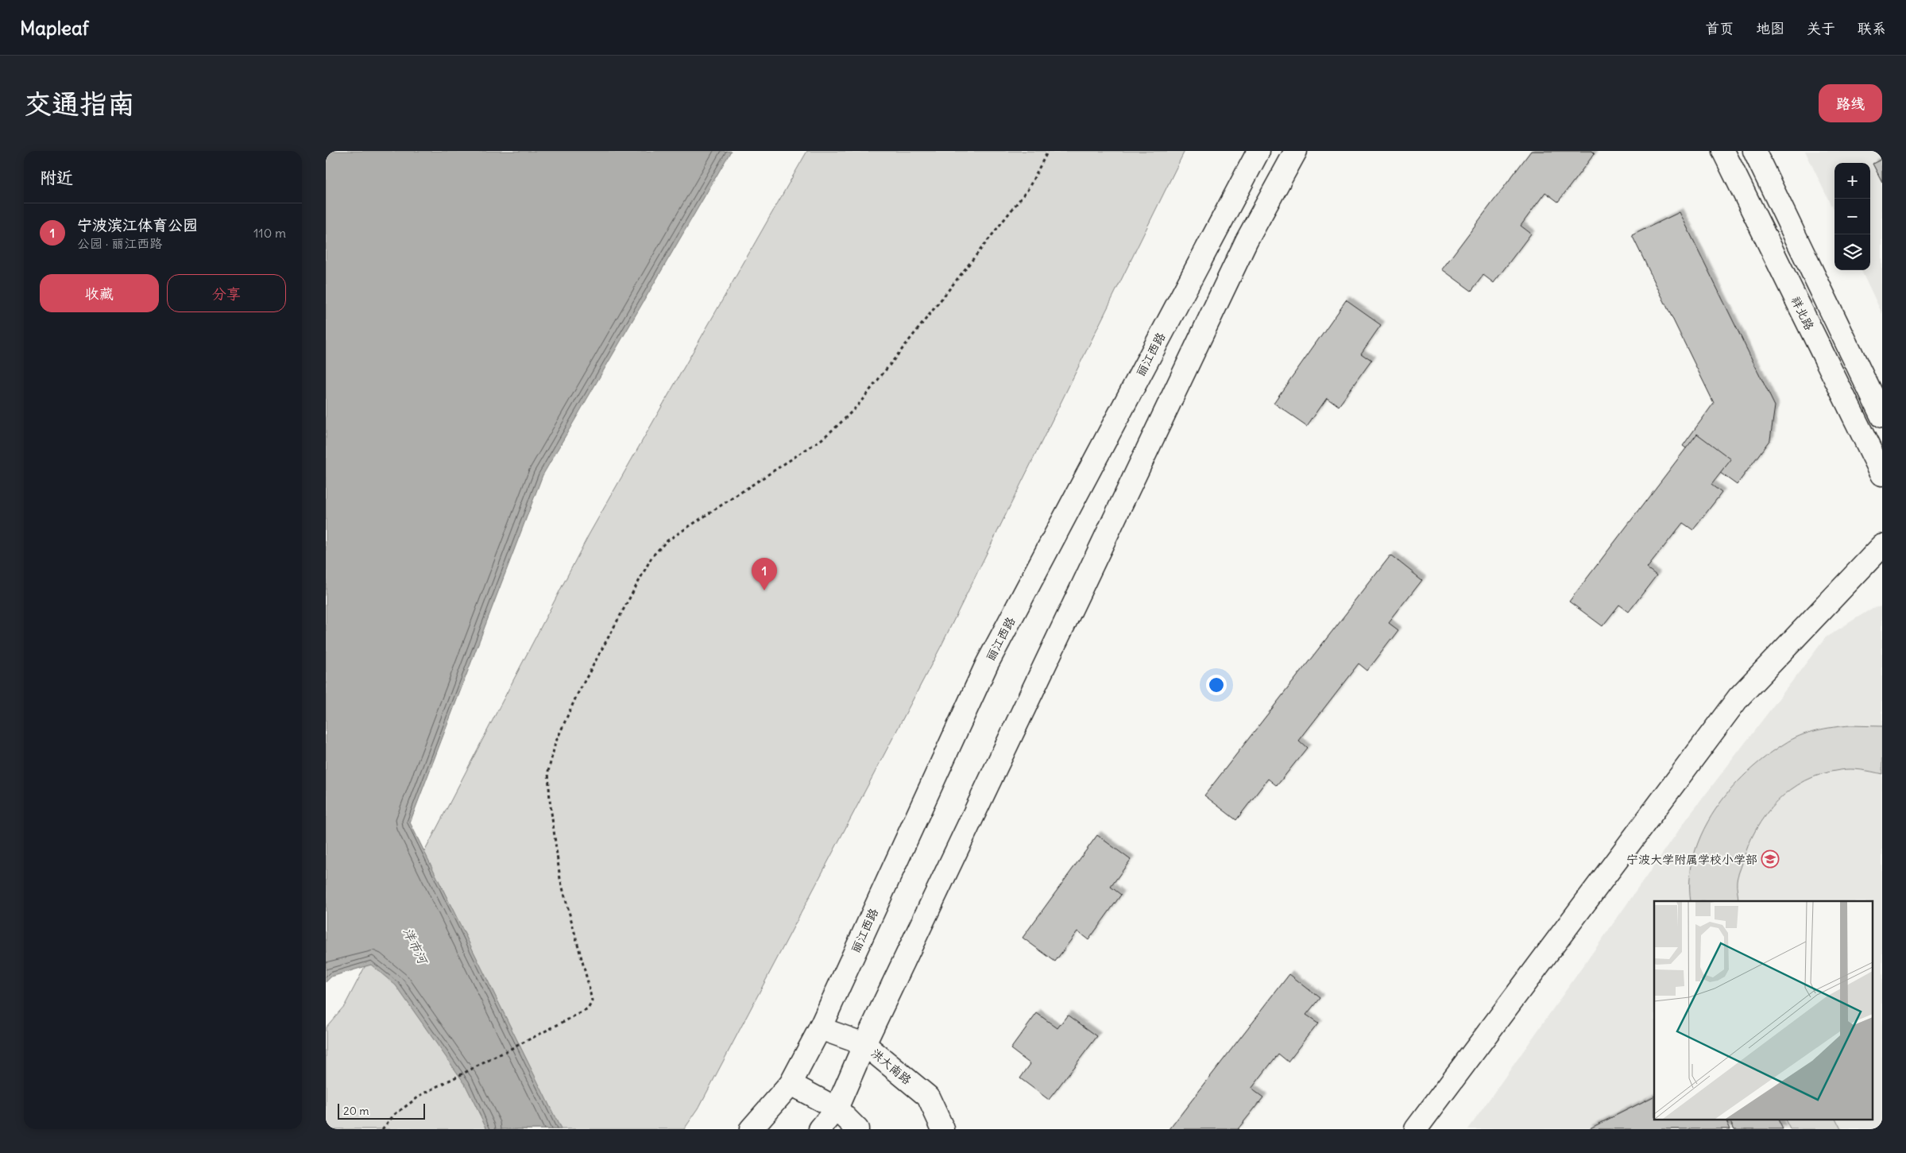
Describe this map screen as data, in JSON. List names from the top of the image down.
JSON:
{
  "streets": {
    "main road": ["祥北路", "丽江西路", "洪大南路"]
  },
  "crossings": [
    ["丽江西路", "洪大南路"]
  ],
  "water": ["洋市河"],
  "places": {
    "school or university": ["宁波大学附属学校小学部"]
  },
  "scale_bar": "20 m",
  "page": {
    "header": "Mapleaf",
    "nav": [
      "首页",
      "地图",
      "关于",
      "联系"
    ],
    "buttons": [
      "路线",
      ["收藏", "分享"]
    ],
    "title": "交通指南",
    "heading": "附近",
    "map_buttons": ["+", "−"],
    "list": [
      {
        "mark": "1",
        "name": "宁波滨江体育公园",
        "note": "公园 · 丽江西路",
        "value": "110 m"
      }
    ],
    "pins": "1",
    "scale": "20 m"
  }
}
